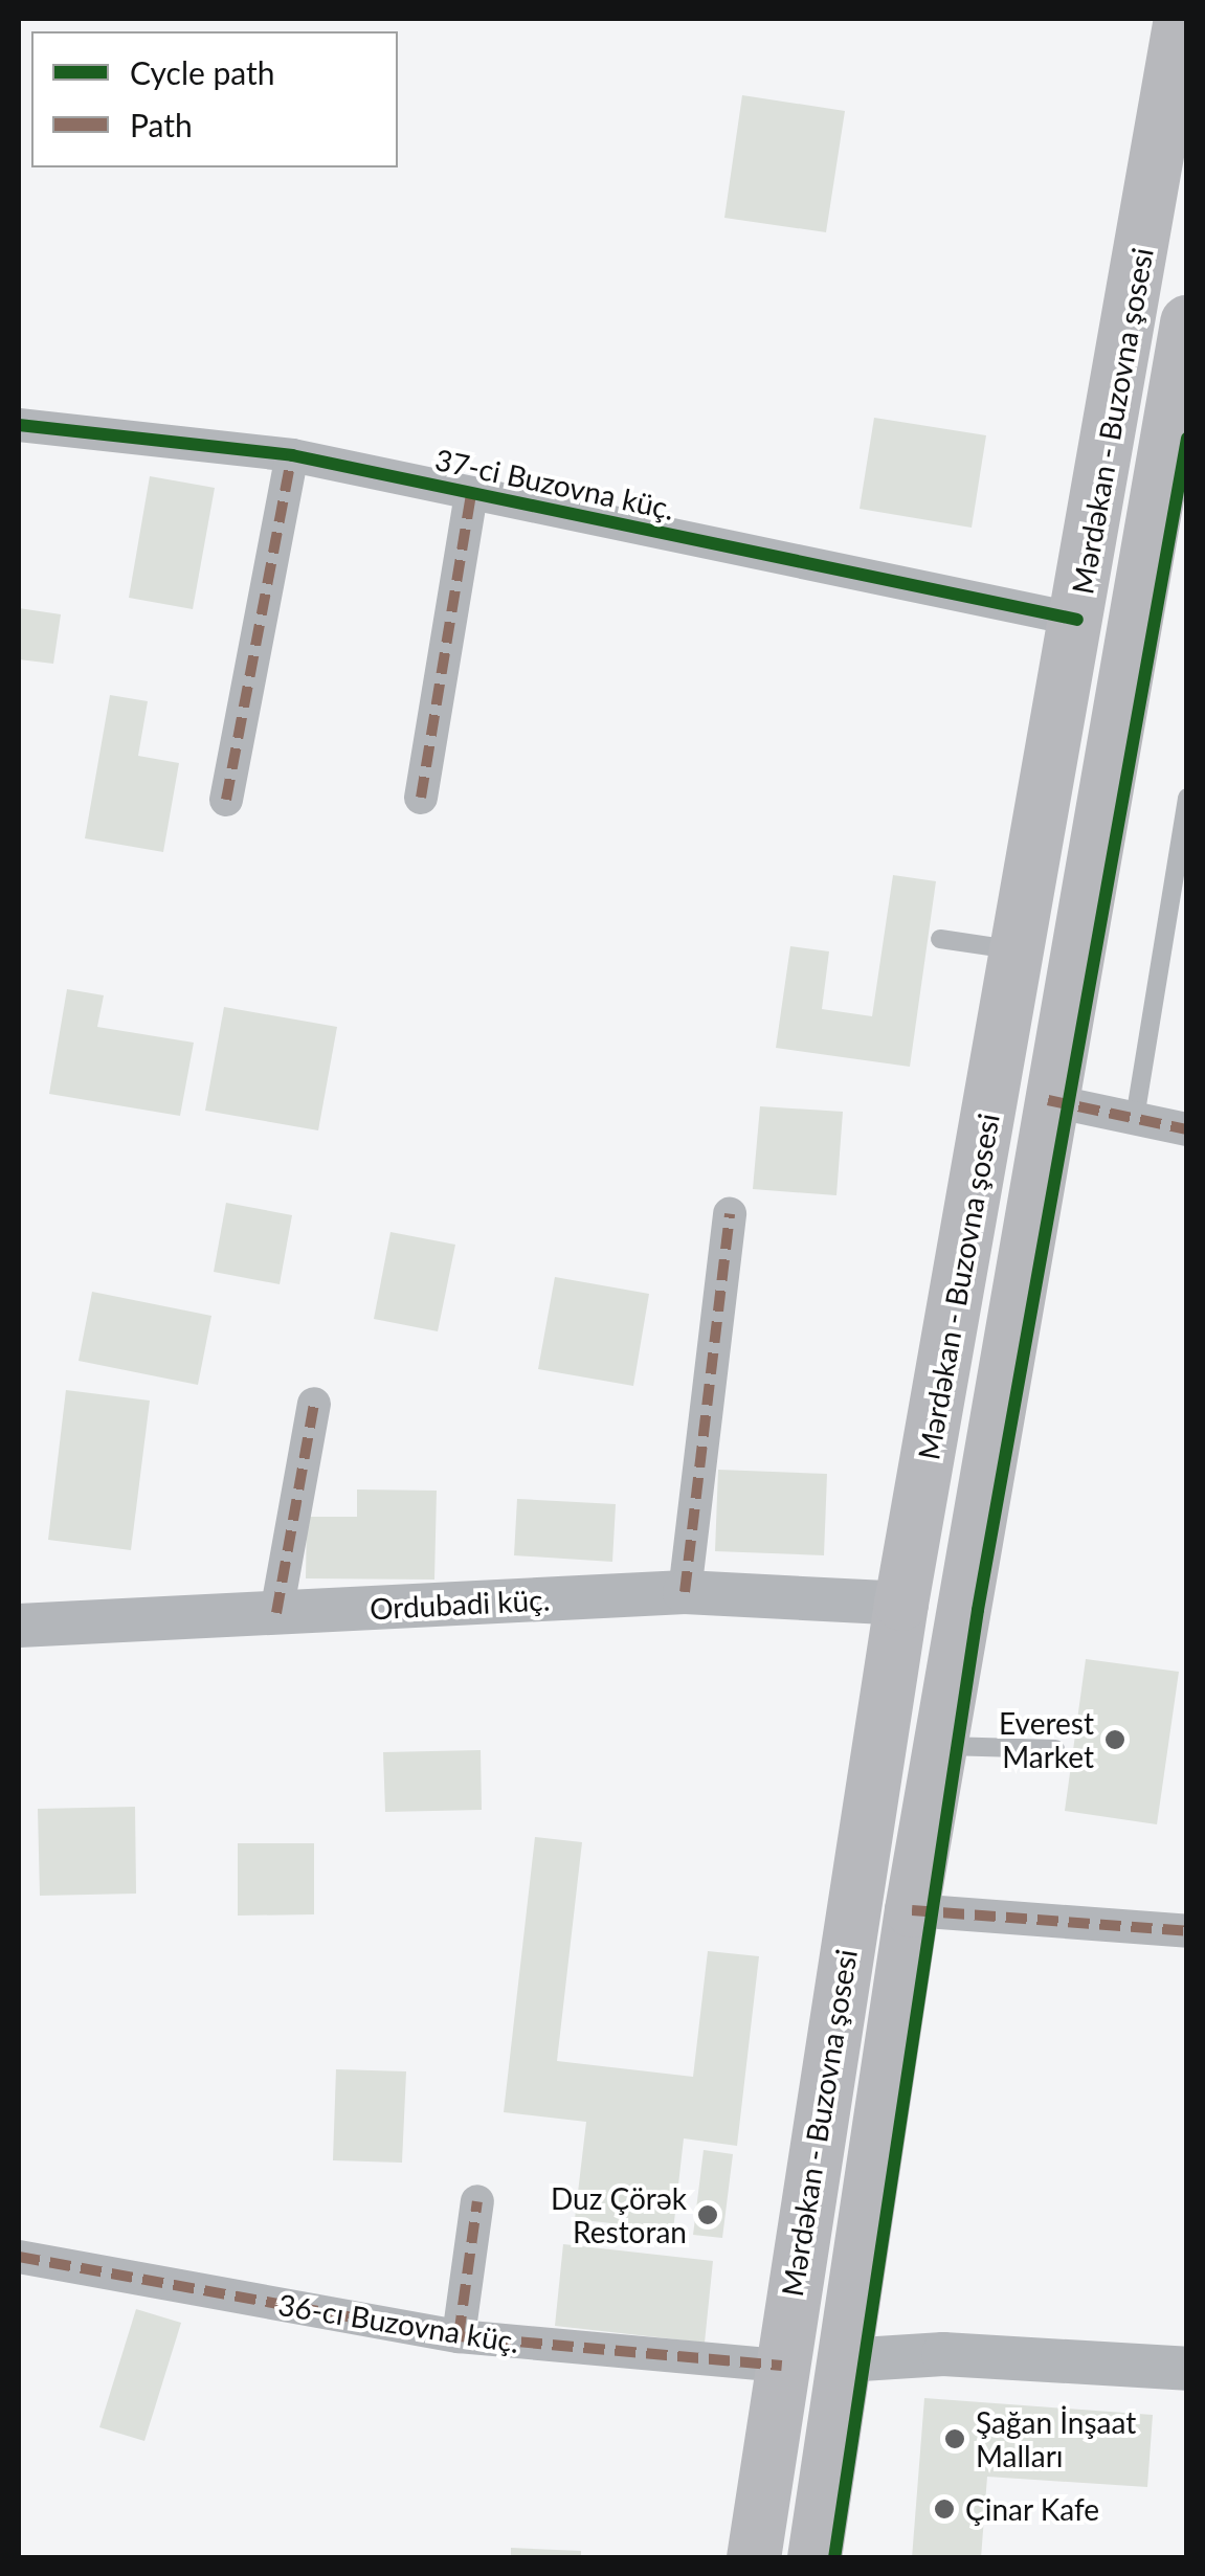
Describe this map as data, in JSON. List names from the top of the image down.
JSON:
{
  "streets": {
    "main road": ["Mərdəkan - Buzovna şosesi"],
    "street": ["37-ci Buzovna küç.", "Ordubadi küç.", "36-cı Buzovna küç."]
  },
  "crossings": [
    ["Mərdəkan - Buzovna şosesi", "37-ci Buzovna küç."],
    ["Mərdəkan - Buzovna şosesi", "Ordubadi küç."],
    ["Mərdəkan - Buzovna şosesi", "36-cı Buzovna küç."]
  ],
  "places": [
    "Everest Market",
    "Duz Çörək Restoran",
    "Şağan İnşaat Malları",
    "Çinar Kafe"
  ],
  "legend": ["Cycle path", "Path"]
}
